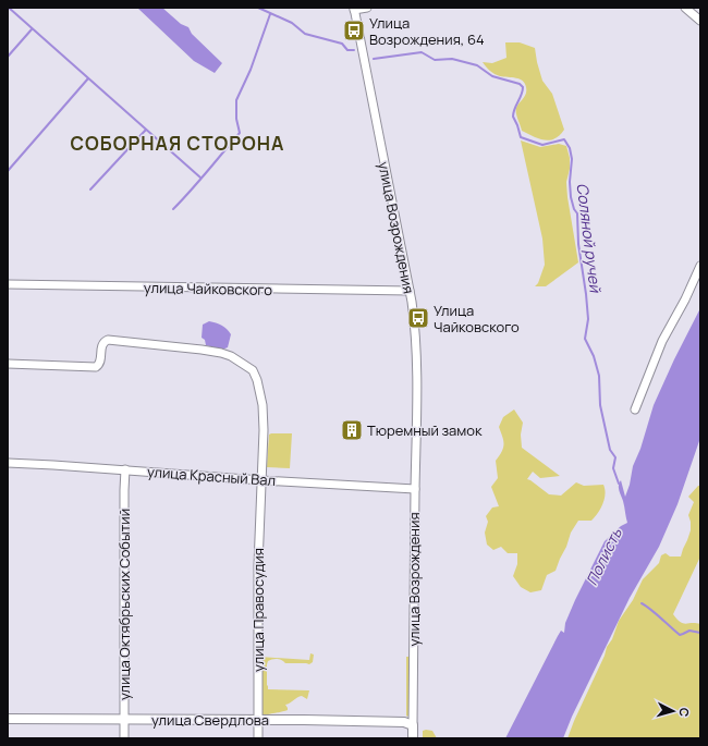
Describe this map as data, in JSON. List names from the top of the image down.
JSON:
{
  "streets": {
    "street": [
      "улица Возрождения",
      "улица Чайковского",
      "улица Красный Вал",
      "улица Октябрьских Событий",
      "улица Правосудия",
      "улица Свердлова"
    ]
  },
  "crossings": [
    ["улица Возрождения", "улица Чайковского"],
    ["улица Возрождения", "улица Красный Вал"],
    ["улица Возрождения", "улица Свердлова"],
    ["улица Красный Вал", "улица Октябрьских Событий"],
    ["улица Красный Вал", "улица Правосудия"],
    ["улица Октябрьских Событий", "улица Свердлова"],
    ["улица Правосудия", "улица Свердлова"]
  ],
  "districts": ["СОБОРНАЯ СТОРОНА"],
  "water": ["Соляной ручей", "Полисть"],
  "places": {
    "bus stop": ["Улица Возрождения, 64", "Улица Чайковского"],
    "building": ["Тюремный замок"]
  },
  "north": "right"
}
